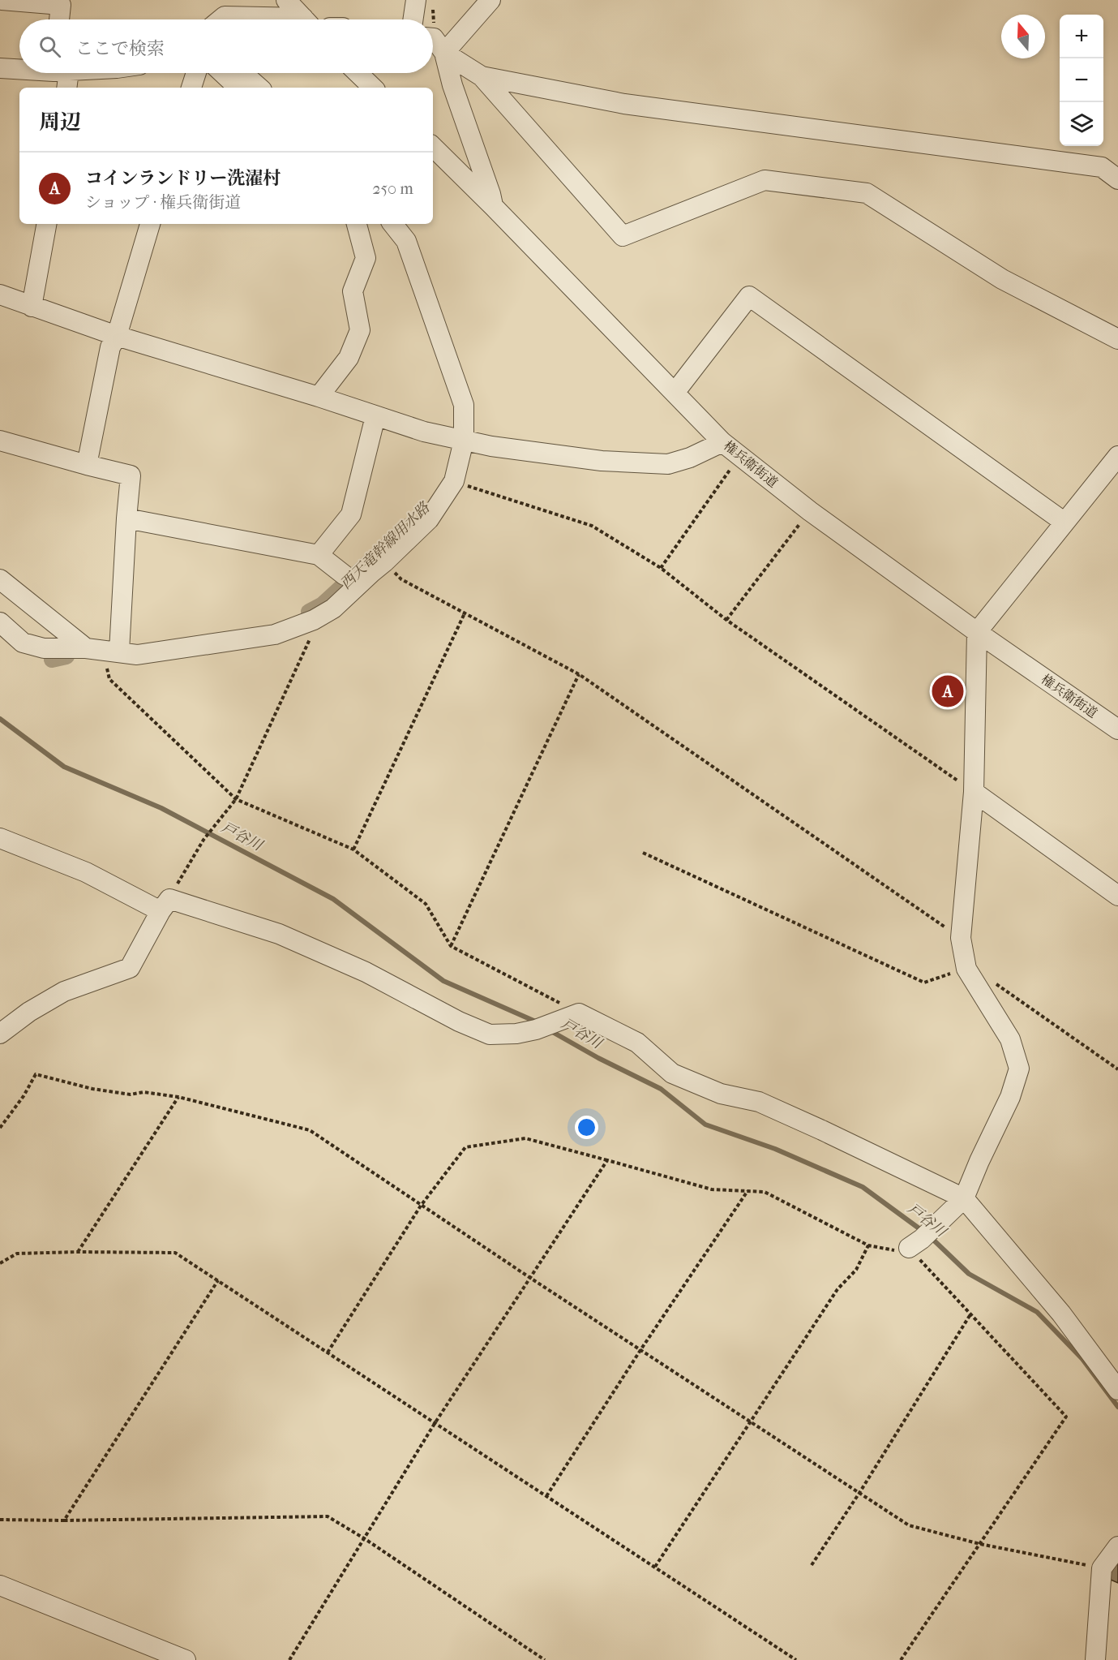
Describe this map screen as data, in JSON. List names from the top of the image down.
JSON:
{
  "streets": {
    "street": ["権兵衛街道"]
  },
  "water": ["西天竜幹線用水路", "戸谷川"],
  "north": "top",
  "page": {
    "map_buttons": ["+", "−"],
    "search": "ここで検索",
    "heading": "周辺",
    "list": [
      {
        "mark": "A",
        "name": "コインランドリー洗濯村",
        "note": "ショップ · 権兵衛街道",
        "value": "250 m"
      }
    ],
    "pins": "A"
  }
}
